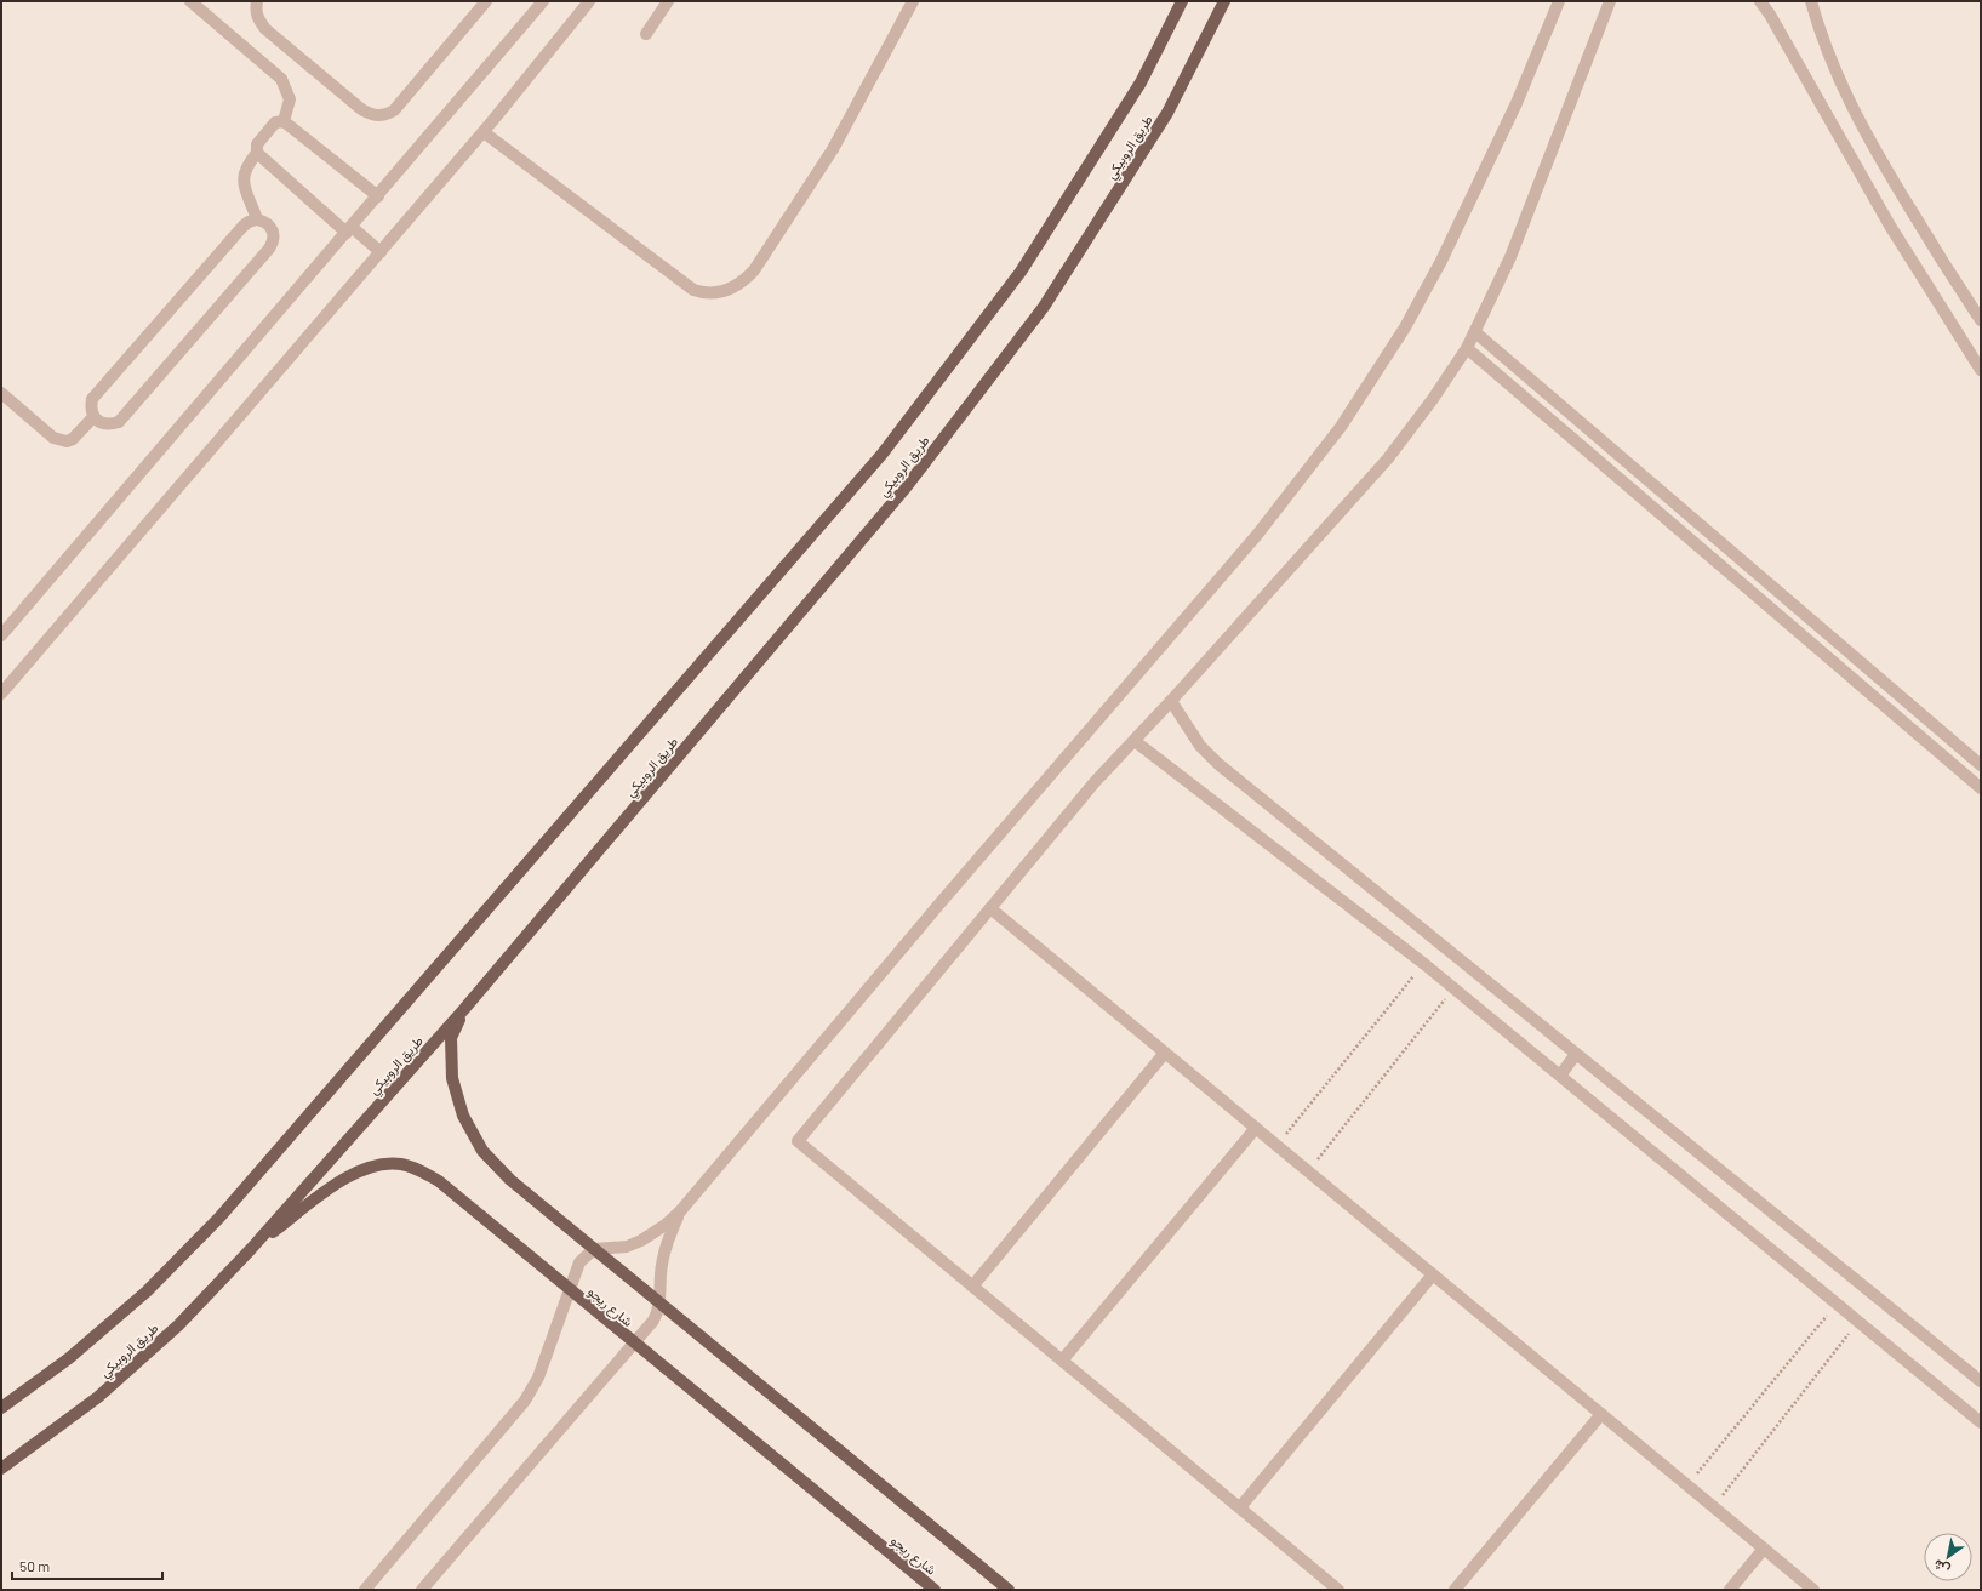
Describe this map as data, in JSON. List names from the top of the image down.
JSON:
{
  "streets": {
    "main road": ["طريق الروبيكي", "شارع ريجو"]
  },
  "crossings": [
    ["طريق الروبيكي", "شارع ريجو"]
  ],
  "scale_bar": "50 m",
  "north": "bottom left"
}
